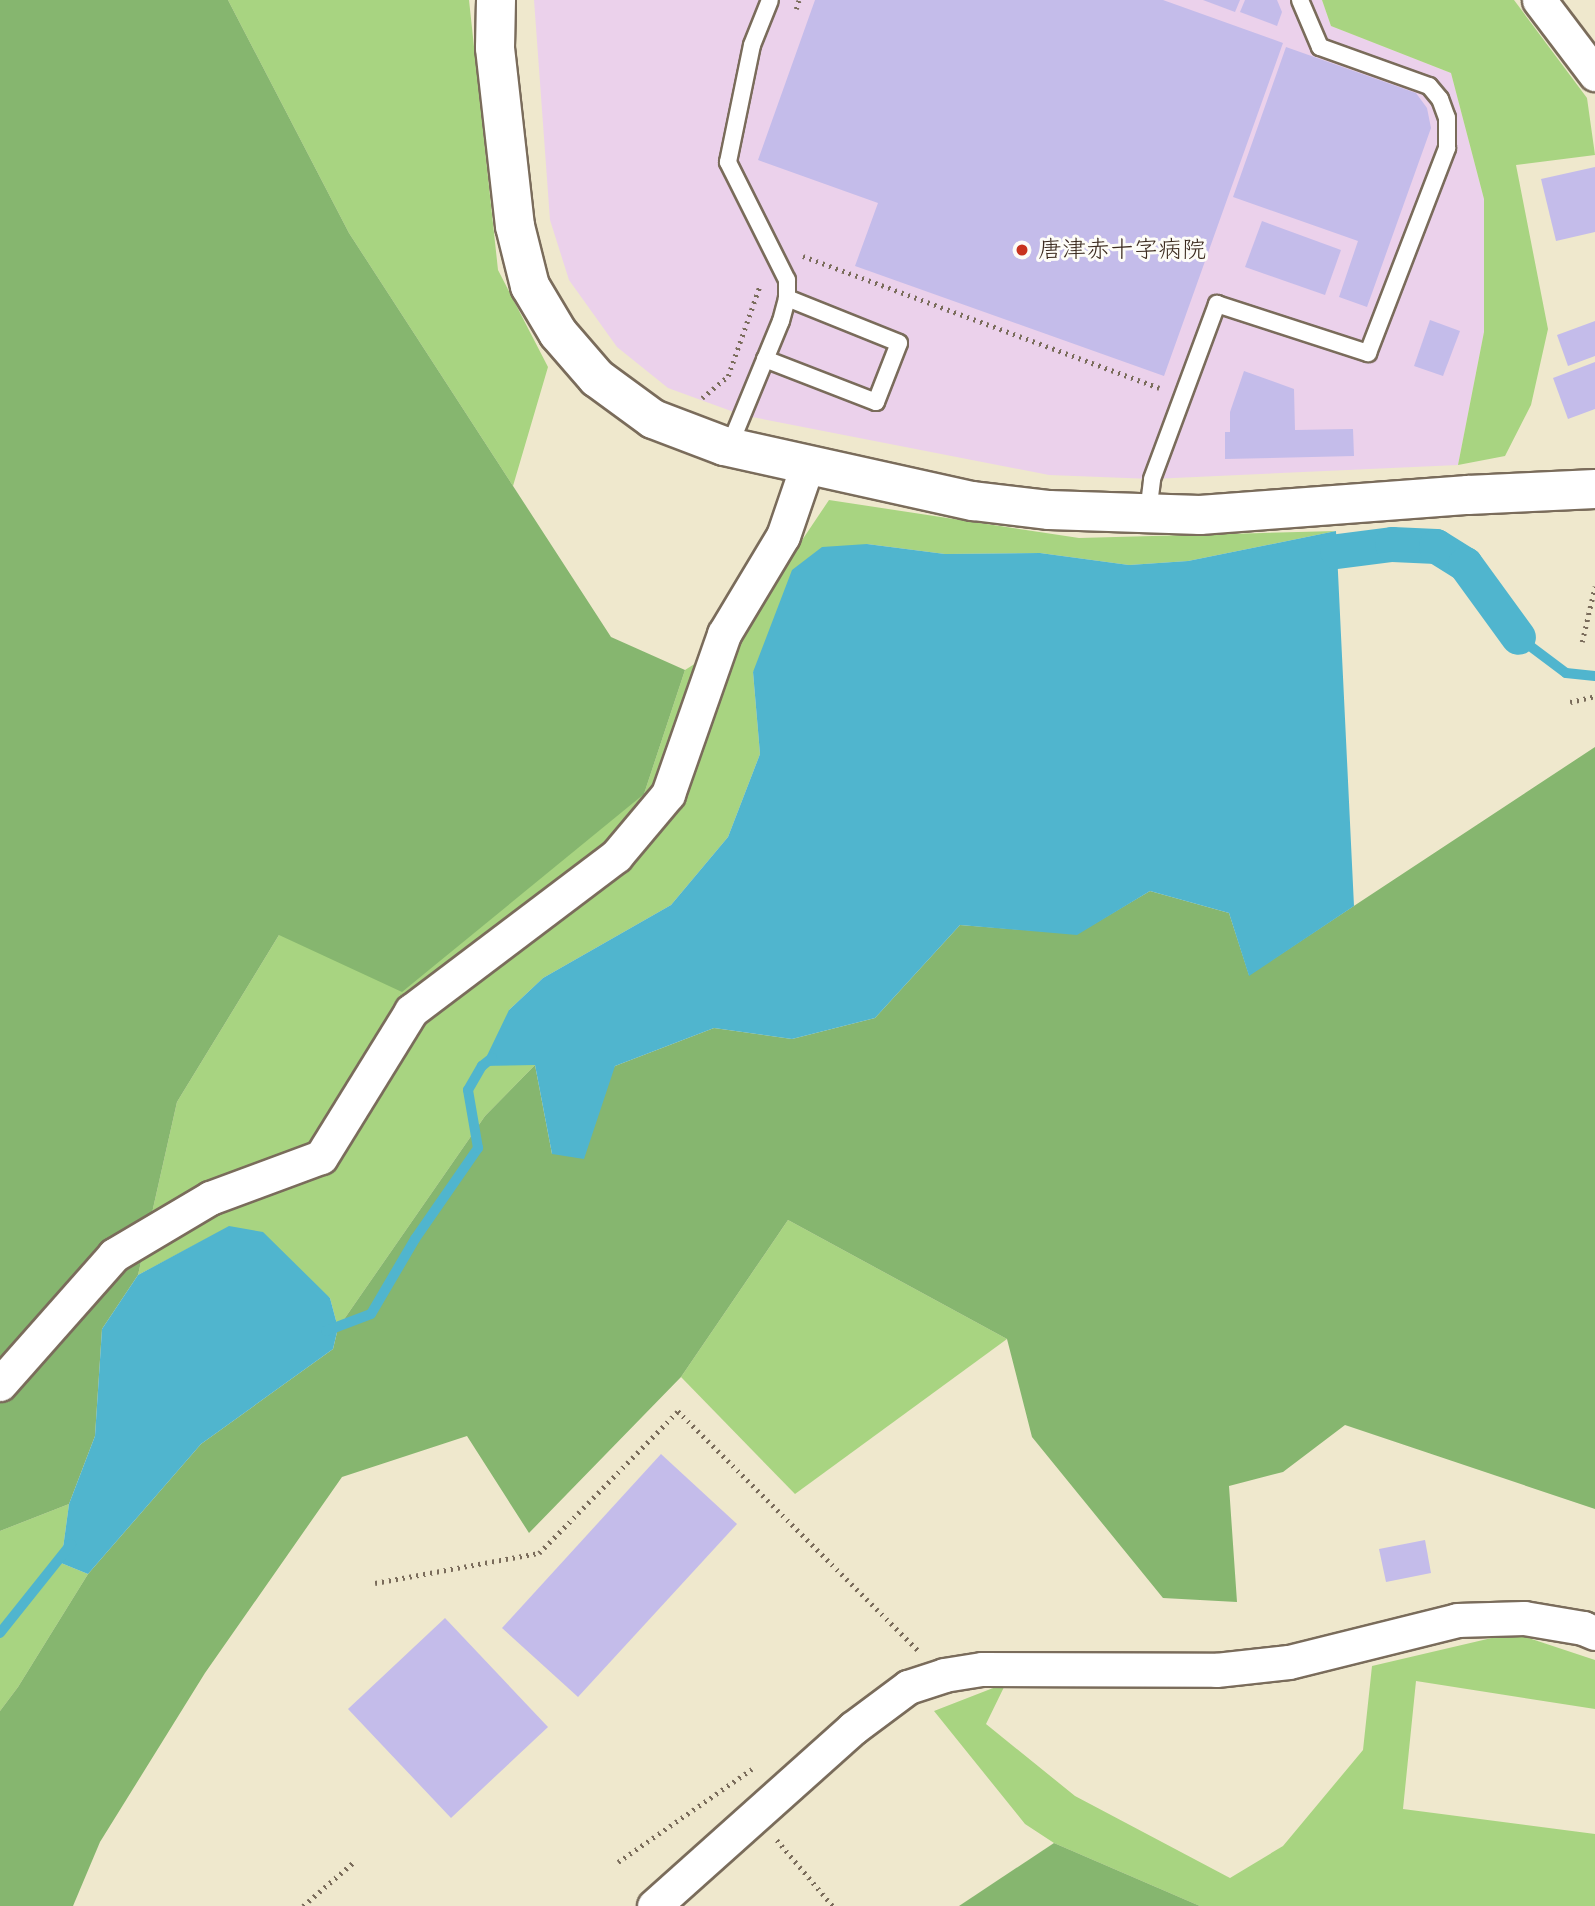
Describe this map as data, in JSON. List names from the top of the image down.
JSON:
{
  "places": ["唐津赤十字病院"]
}
